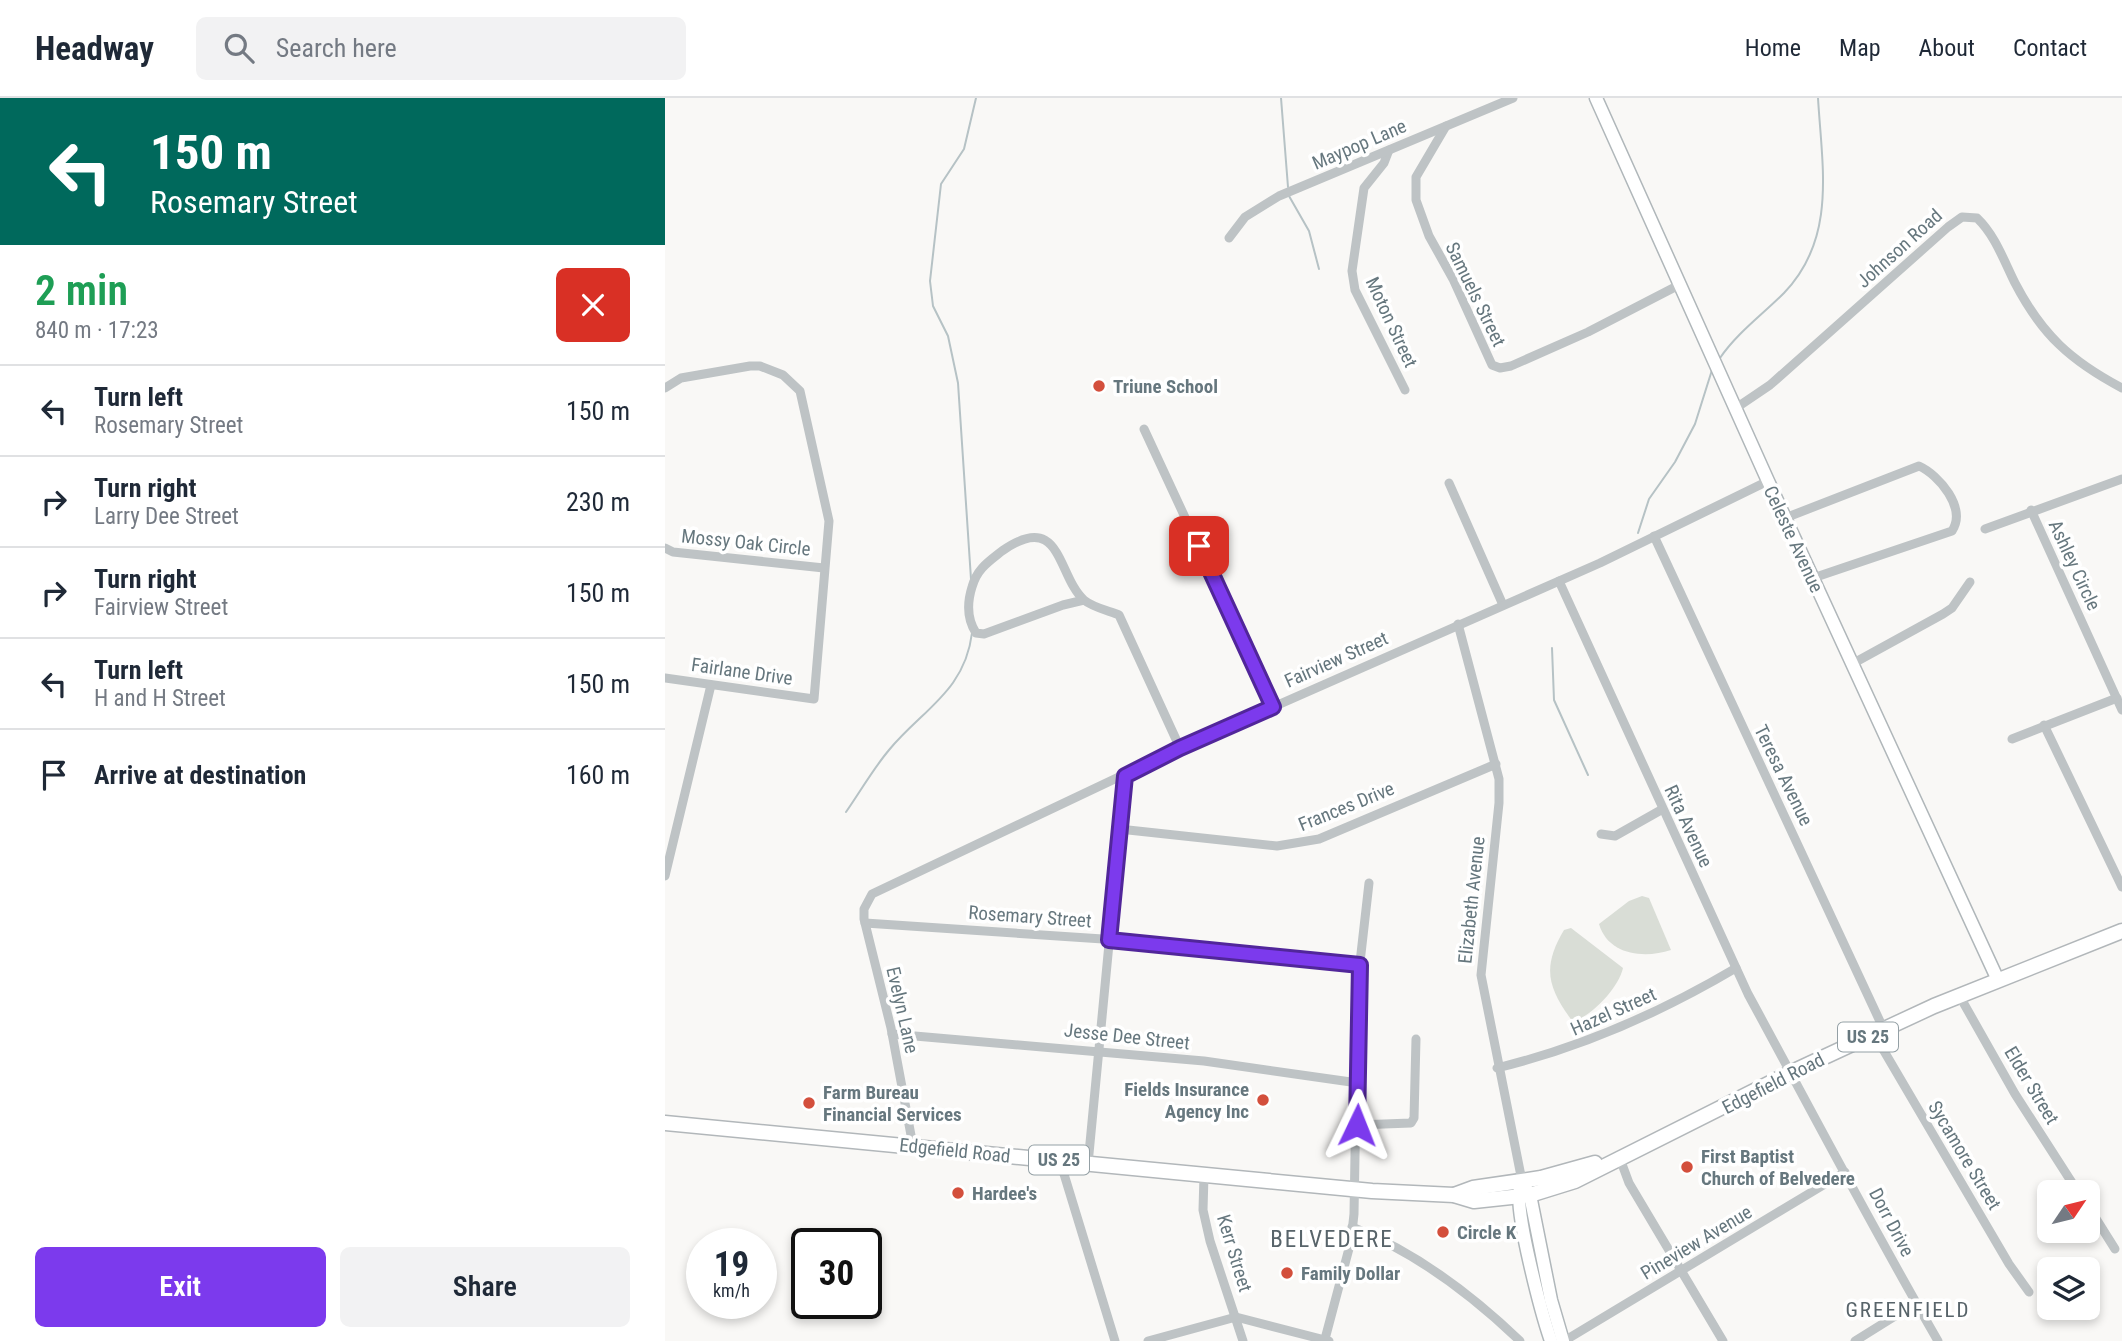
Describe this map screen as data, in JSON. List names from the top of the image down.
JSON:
{
  "streets": {
    "main road": ["US 25", "Edgefield Road"],
    "street": [
      "Maypop Lane",
      "Johnson Road",
      "Samuels Street",
      "Moton Street",
      "Celeste Avenue",
      "Mossy Oak Circle",
      "Ashley Circle",
      "Fairview Street",
      "Fairlane Drive",
      "Teresa Avenue",
      "Frances Drive",
      "Rita Avenue",
      "Elizabeth Avenue",
      "Rosemary Street",
      "Evelyn Lane",
      "Hazel Street",
      "Jesse Dee Street",
      "Elder Street",
      "Sycamore Street",
      "Dorr Drive",
      "Pineview Avenue",
      "Kerr Street"
    ]
  },
  "crossings": [
    ["Maypop Lane", "Samuels Street"],
    ["Maypop Lane", "Moton Street"],
    ["Johnson Road", "Celeste Avenue"],
    ["Samuels Street", "Celeste Avenue"],
    ["Celeste Avenue", "Fairview Street"],
    ["Celeste Avenue", "Edgefield Road"],
    ["Mossy Oak Circle", "Fairlane Drive"],
    ["Fairview Street", "Teresa Avenue"],
    ["Fairview Street", "Rita Avenue"],
    ["Fairview Street", "Elizabeth Avenue"],
    ["Fairview Street", "Rosemary Street"],
    ["Fairview Street", "Evelyn Lane"],
    ["Teresa Avenue", "Edgefield Road"],
    ["Teresa Avenue", "Sycamore Street"],
    ["Frances Drive", "Elizabeth Avenue"],
    ["Rita Avenue", "Hazel Street"],
    ["Rita Avenue", "Edgefield Road"],
    ["Rita Avenue", "Dorr Drive"],
    ["Elizabeth Avenue", "Hazel Street"],
    ["Elizabeth Avenue", "Edgefield Road"],
    ["Rosemary Street", "Evelyn Lane"],
    ["Evelyn Lane", "Jesse Dee Street"],
    ["Evelyn Lane", "Edgefield Road"],
    ["Edgefield Road", "Elder Street"],
    ["Edgefield Road", "Sycamore Street"],
    ["Edgefield Road", "Dorr Drive"],
    ["Edgefield Road", "Kerr Street"],
    ["Dorr Drive", "Pineview Avenue"]
  ],
  "districts": ["BELVEDERE", "GREENFIELD"],
  "places": [
    "Triune School",
    "Fields Insurance Agency Inc",
    "Farm Bureau Financial Services",
    "First Baptist Church of Belvedere",
    "Hardee's",
    "Circle K",
    "Family Dollar"
  ],
  "north": "top right",
  "page": {
    "header": "Headway",
    "search": "Search here",
    "nav": [
      "Home",
      "Map",
      "About",
      "Contact"
    ],
    "turn": ["150 m", "Rosemary Street"],
    "heading": ["2 min", "840 m · 17:23"],
    "list": [
      {
        "name": "Turn left",
        "note": "Rosemary Street",
        "value": "150 m"
      },
      {
        "name": "Turn right",
        "note": "Larry Dee Street",
        "value": "230 m"
      },
      {
        "name": "Turn right",
        "note": "Fairview Street",
        "value": "150 m"
      },
      {
        "name": "Turn left",
        "note": "H and H Street",
        "value": "150 m"
      },
      {
        "name": "Arrive at destination",
        "value": "160 m"
      }
    ],
    "speed": "19 km/h",
    "limit": "30",
    "buttons": ["Exit", "Share"]
  }
}
